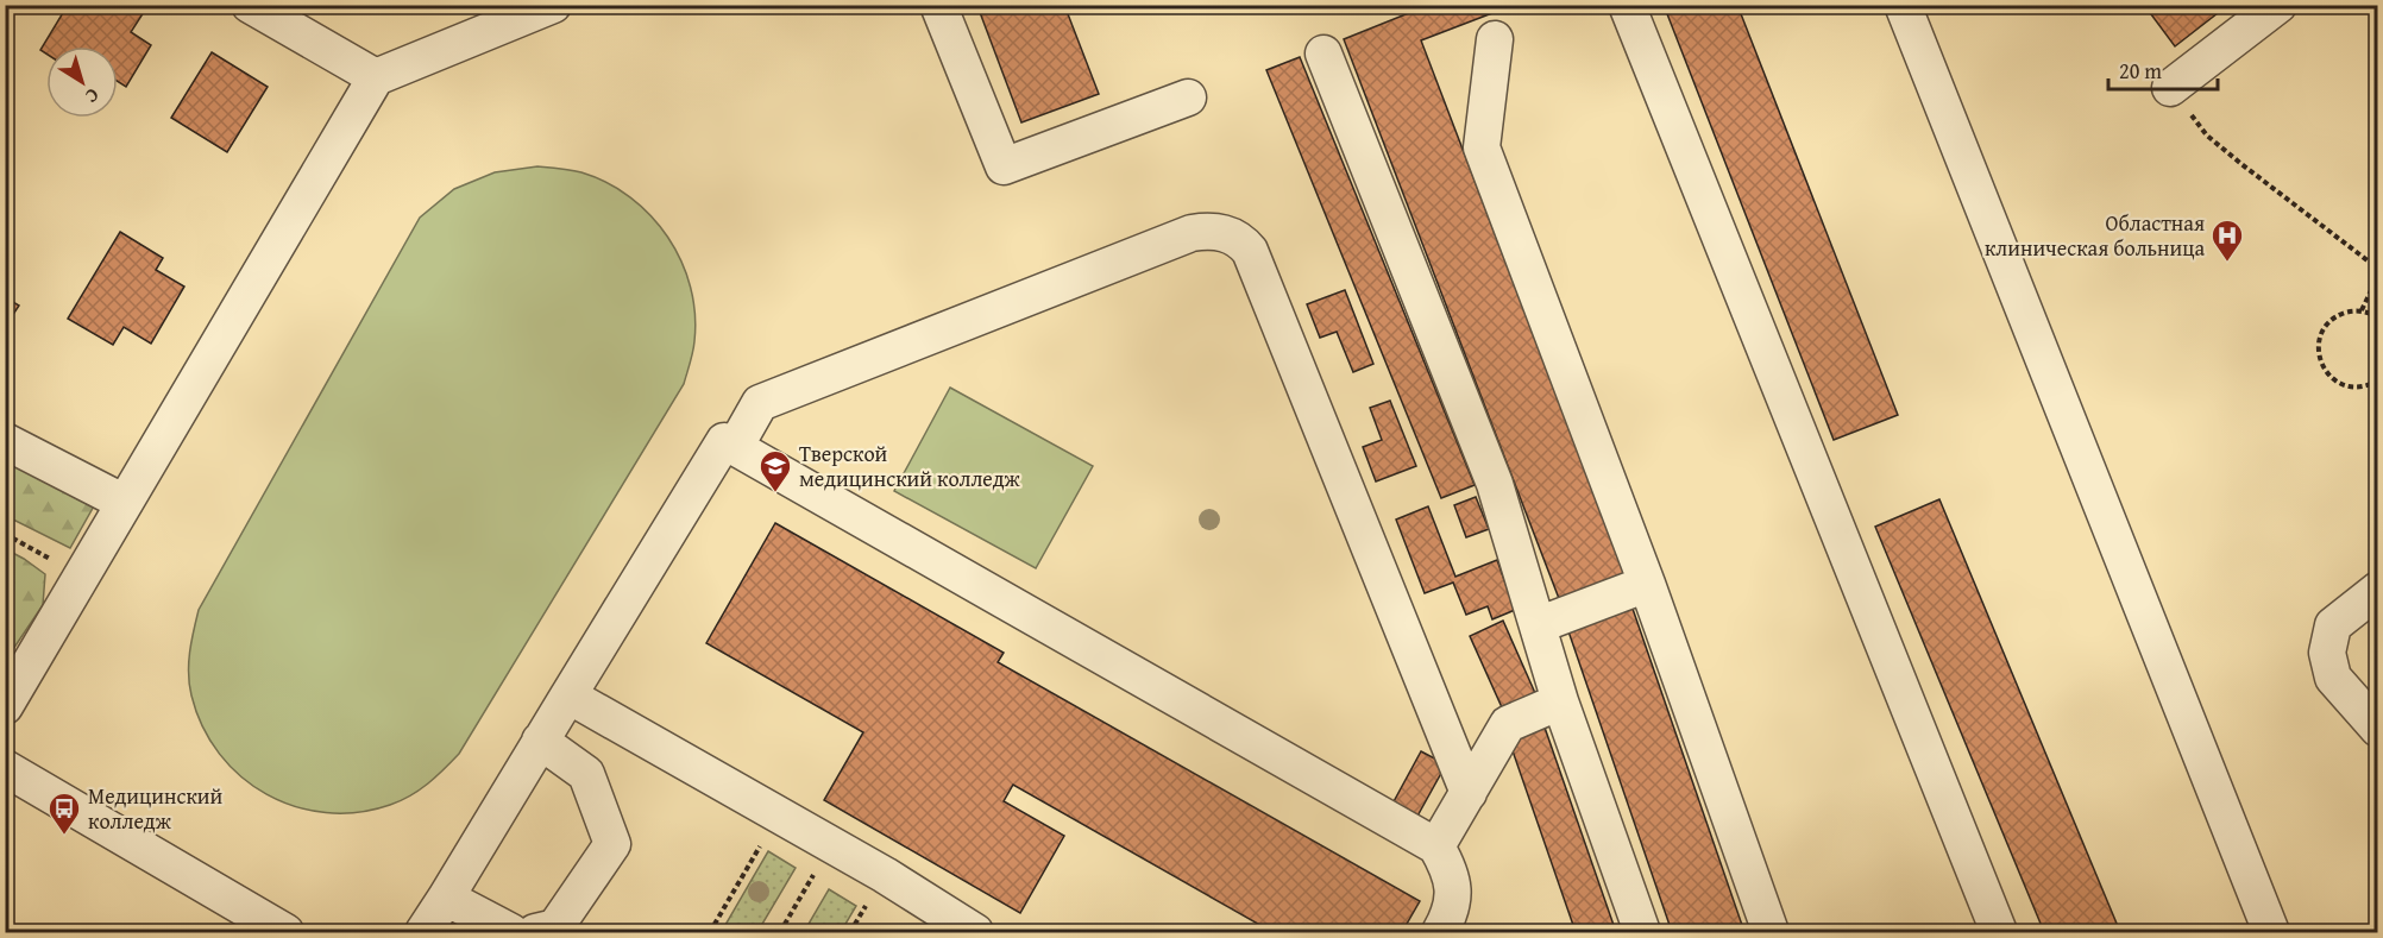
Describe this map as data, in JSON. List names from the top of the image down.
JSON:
{
  "places": {
    "hospital": ["Областная клиническая больница"],
    "school or university": ["Тверской медицинский колледж"],
    "bus stop": ["Медицинский колледж"]
  },
  "scale_bar": "20 m",
  "north": "bottom right"
}
